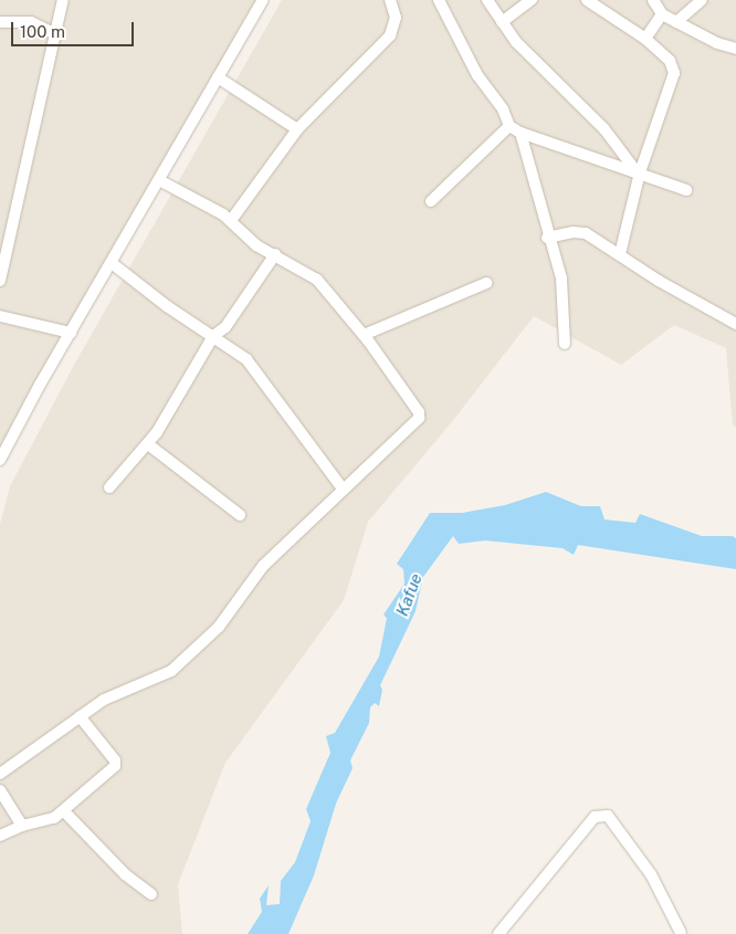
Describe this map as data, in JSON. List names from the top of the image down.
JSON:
{
  "water": ["Kafue"],
  "scale_bar": "100 m"
}
